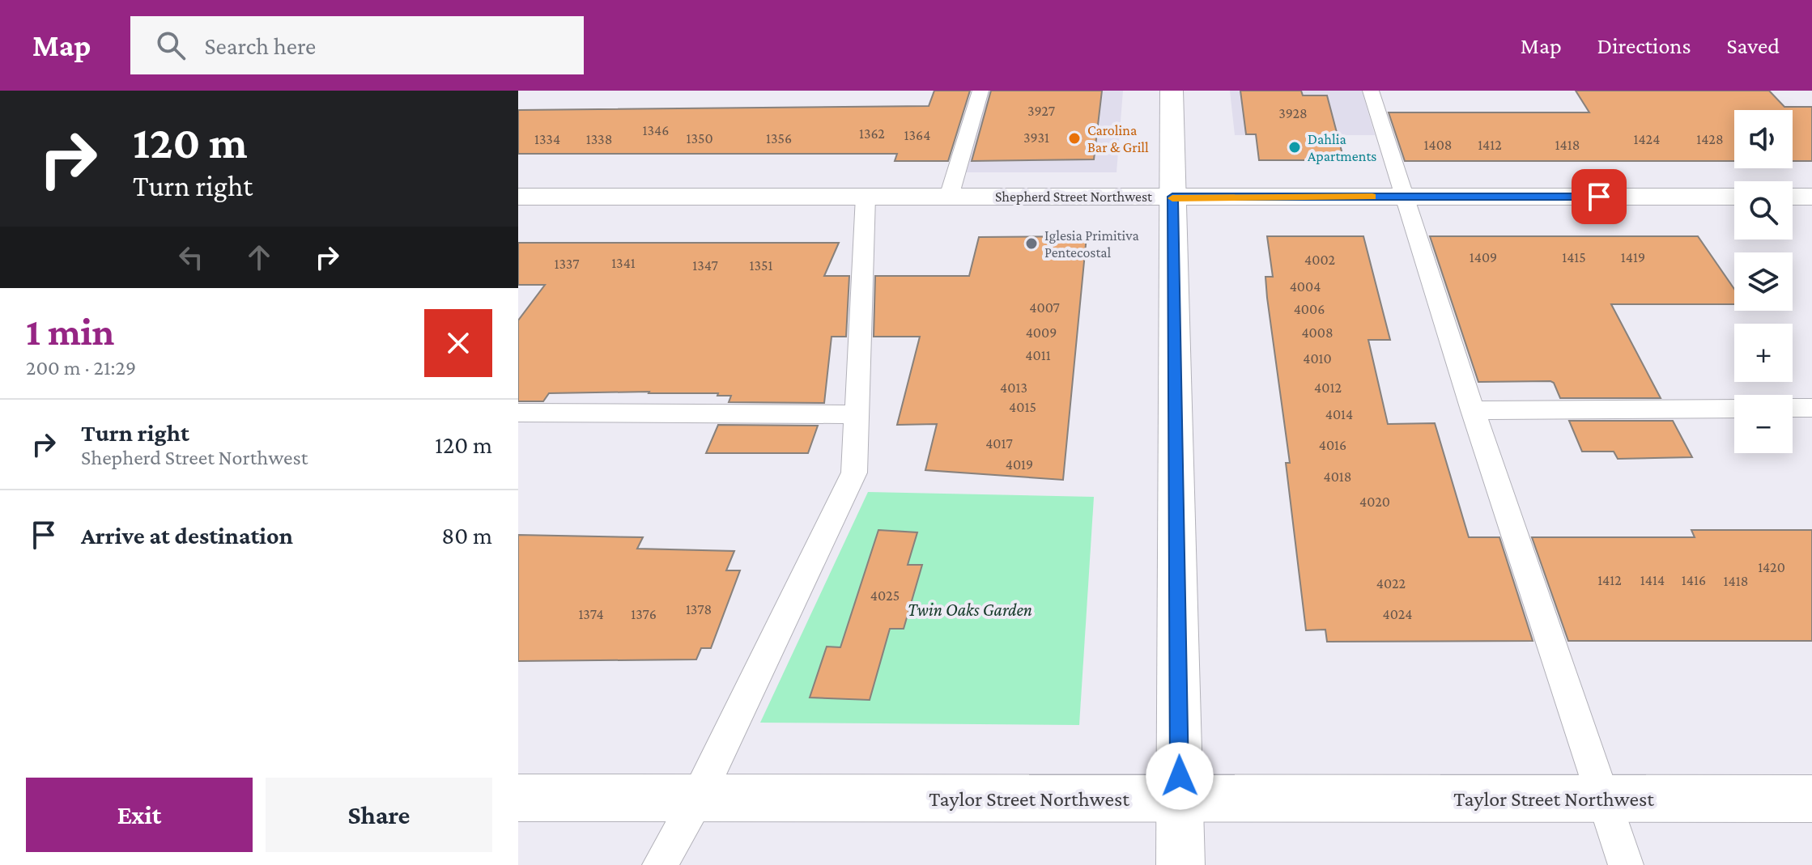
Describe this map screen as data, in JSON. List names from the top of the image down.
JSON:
{
  "streets": {
    "street": ["Shepherd Street Northwest", "Taylor Street Northwest"]
  },
  "parks": ["Twin Oaks Garden"],
  "places": ["Carolina Bar & Grill", "Dahlia Apartments", "Iglesia Primitiva Pentecostal"],
  "house_numbers": [
    "3927",
    "3928",
    "1346",
    "1362",
    "1364",
    "3931",
    "1350",
    "1356",
    "1334",
    "1338",
    "1424",
    "1428",
    "1408",
    "1412",
    "1418",
    "1409",
    "1415",
    "1419",
    "4002",
    "1341",
    "1337",
    "1347",
    "1351",
    "4004",
    "4007",
    "4006",
    "4009",
    "4008",
    "4011",
    "4010",
    "4013",
    "4012",
    "4015",
    "4014",
    "4017",
    "4016",
    "4019",
    "4018",
    "4020",
    "1420",
    "1412",
    "1414",
    "1416",
    "1418",
    "4022",
    "4025",
    "1378",
    "1374",
    "1376",
    "4024"
  ],
  "page": {
    "header": "Map",
    "search": "Search here",
    "nav": ["Map", "Directions", "Saved"],
    "turn": ["120 m", "Turn right"],
    "map_buttons": ["+", "−"],
    "heading": ["1 min", "200 m · 21:29"],
    "list": [
      {
        "name": "Turn right",
        "note": "Shepherd Street Northwest",
        "value": "120 m"
      },
      {
        "name": "Arrive at destination",
        "value": "80 m"
      }
    ],
    "buttons": ["Exit", "Share"]
  }
}
